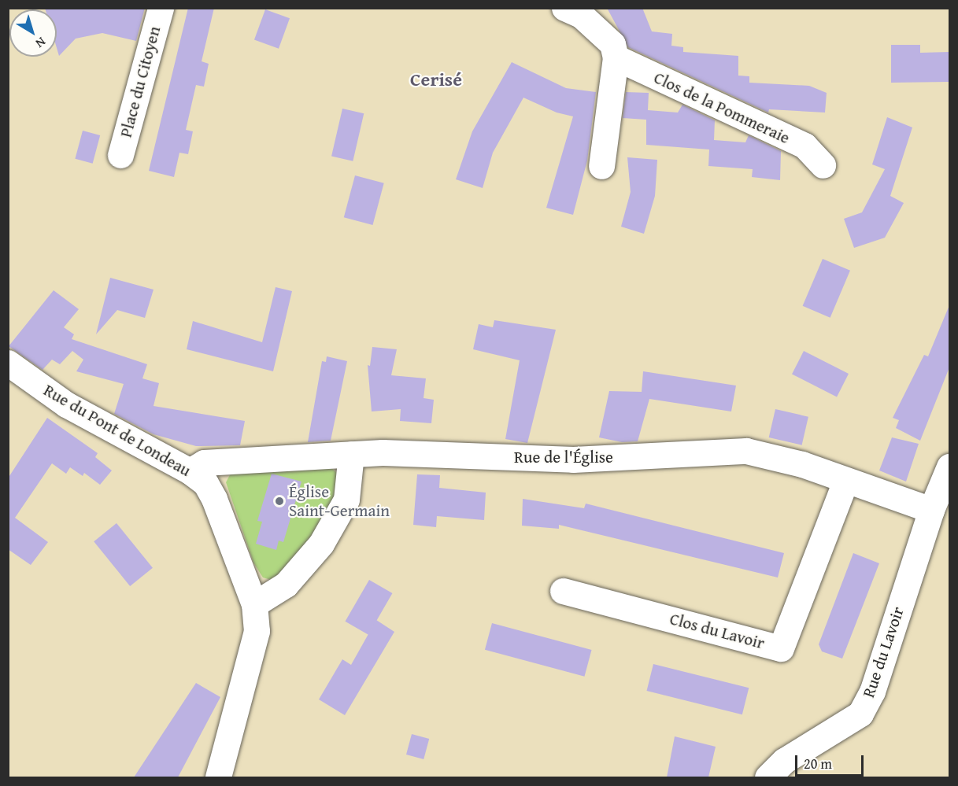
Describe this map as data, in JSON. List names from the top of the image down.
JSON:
{
  "streets": {
    "street": [
      "Place du Citoyen",
      "Clos de la Pommeraie",
      "Rue du Pont de Londeau",
      "Rue de l'Église",
      "Clos du Lavoir",
      "Rue du Lavoir"
    ]
  },
  "crossings": [
    ["Rue du Pont de Londeau", "Rue de l'Église"],
    ["Rue de l'Église", "Clos du Lavoir"],
    ["Rue de l'Église", "Rue du Lavoir"]
  ],
  "districts": ["Cerisé"],
  "places": ["Église Saint-Germain"],
  "scale_bar": "20 m",
  "north": "bottom right"
}
